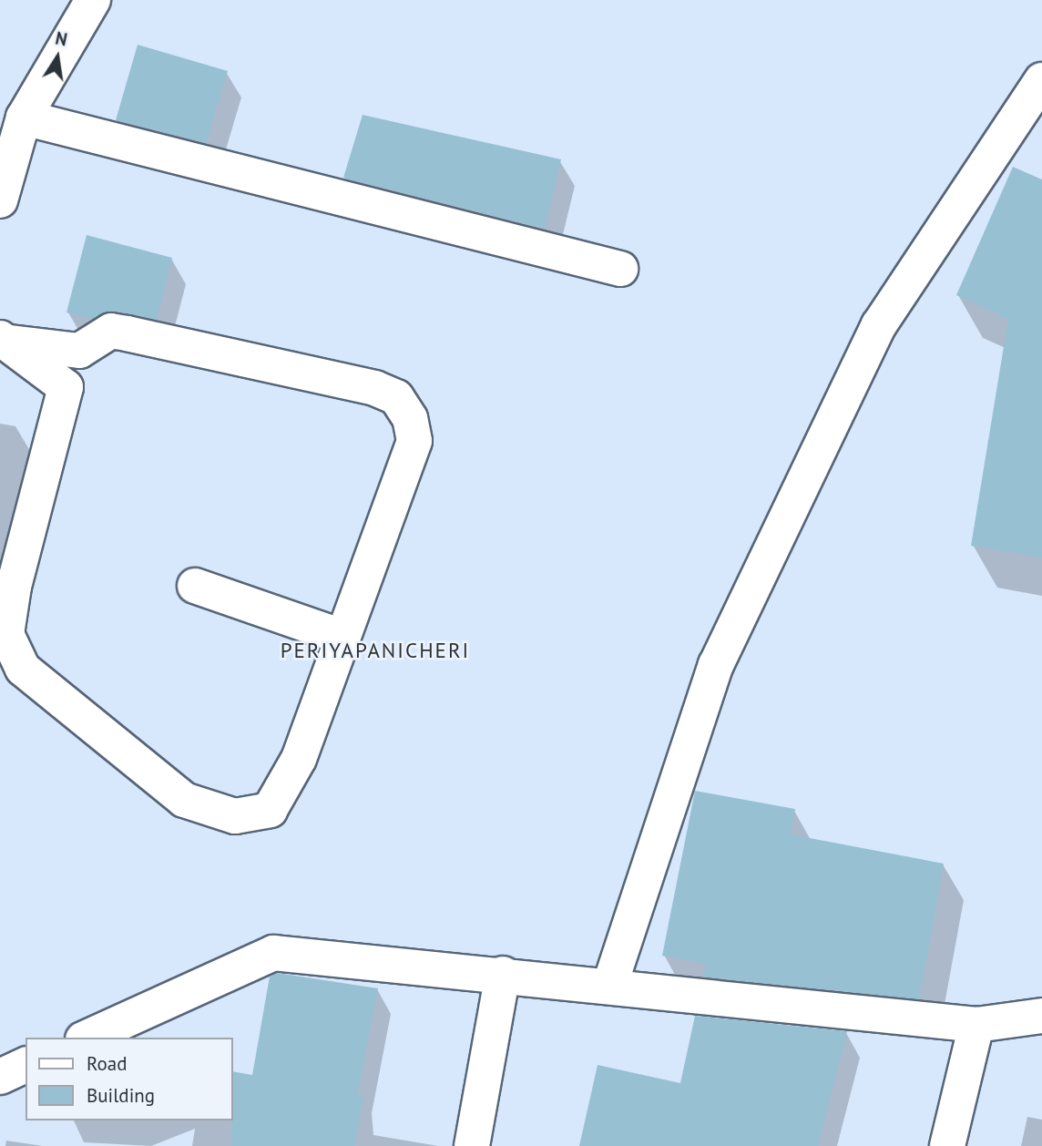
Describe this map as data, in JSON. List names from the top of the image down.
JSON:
{
  "districts": ["PERIYAPANICHERI"],
  "legend": ["Road", "Building"],
  "north": "top"
}
